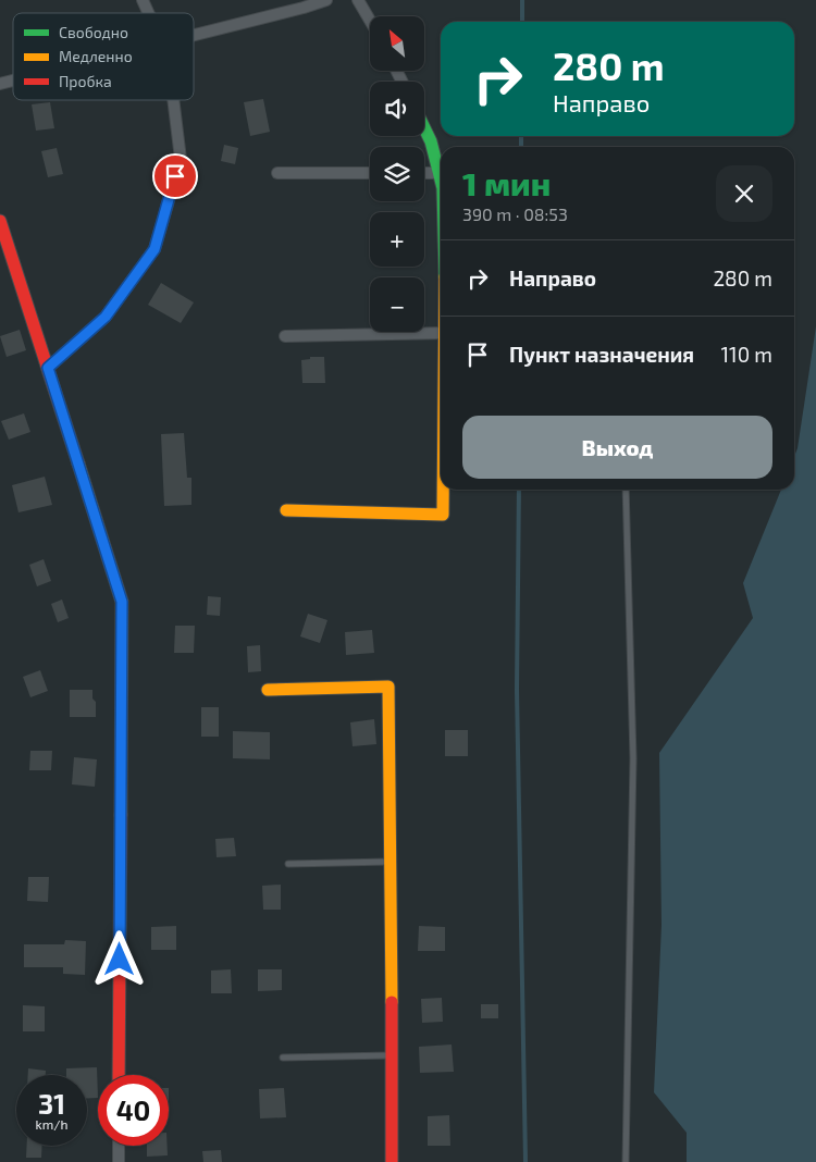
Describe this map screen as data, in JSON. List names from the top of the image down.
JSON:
{
  "legend": ["Свободно", "Медленно", "Пробка"],
  "north": "top left",
  "page": {
    "map_buttons": ["+", "−"],
    "turn": ["280 m", "Направо"],
    "heading": ["1 мин", "390 m · 08:53"],
    "list": [
      {
        "name": "Направо",
        "value": "280 m"
      },
      {
        "name": "Пункт назначения",
        "value": "110 m"
      }
    ],
    "buttons": "Выход",
    "speed": "31 km/h",
    "limit": "40"
  }
}
